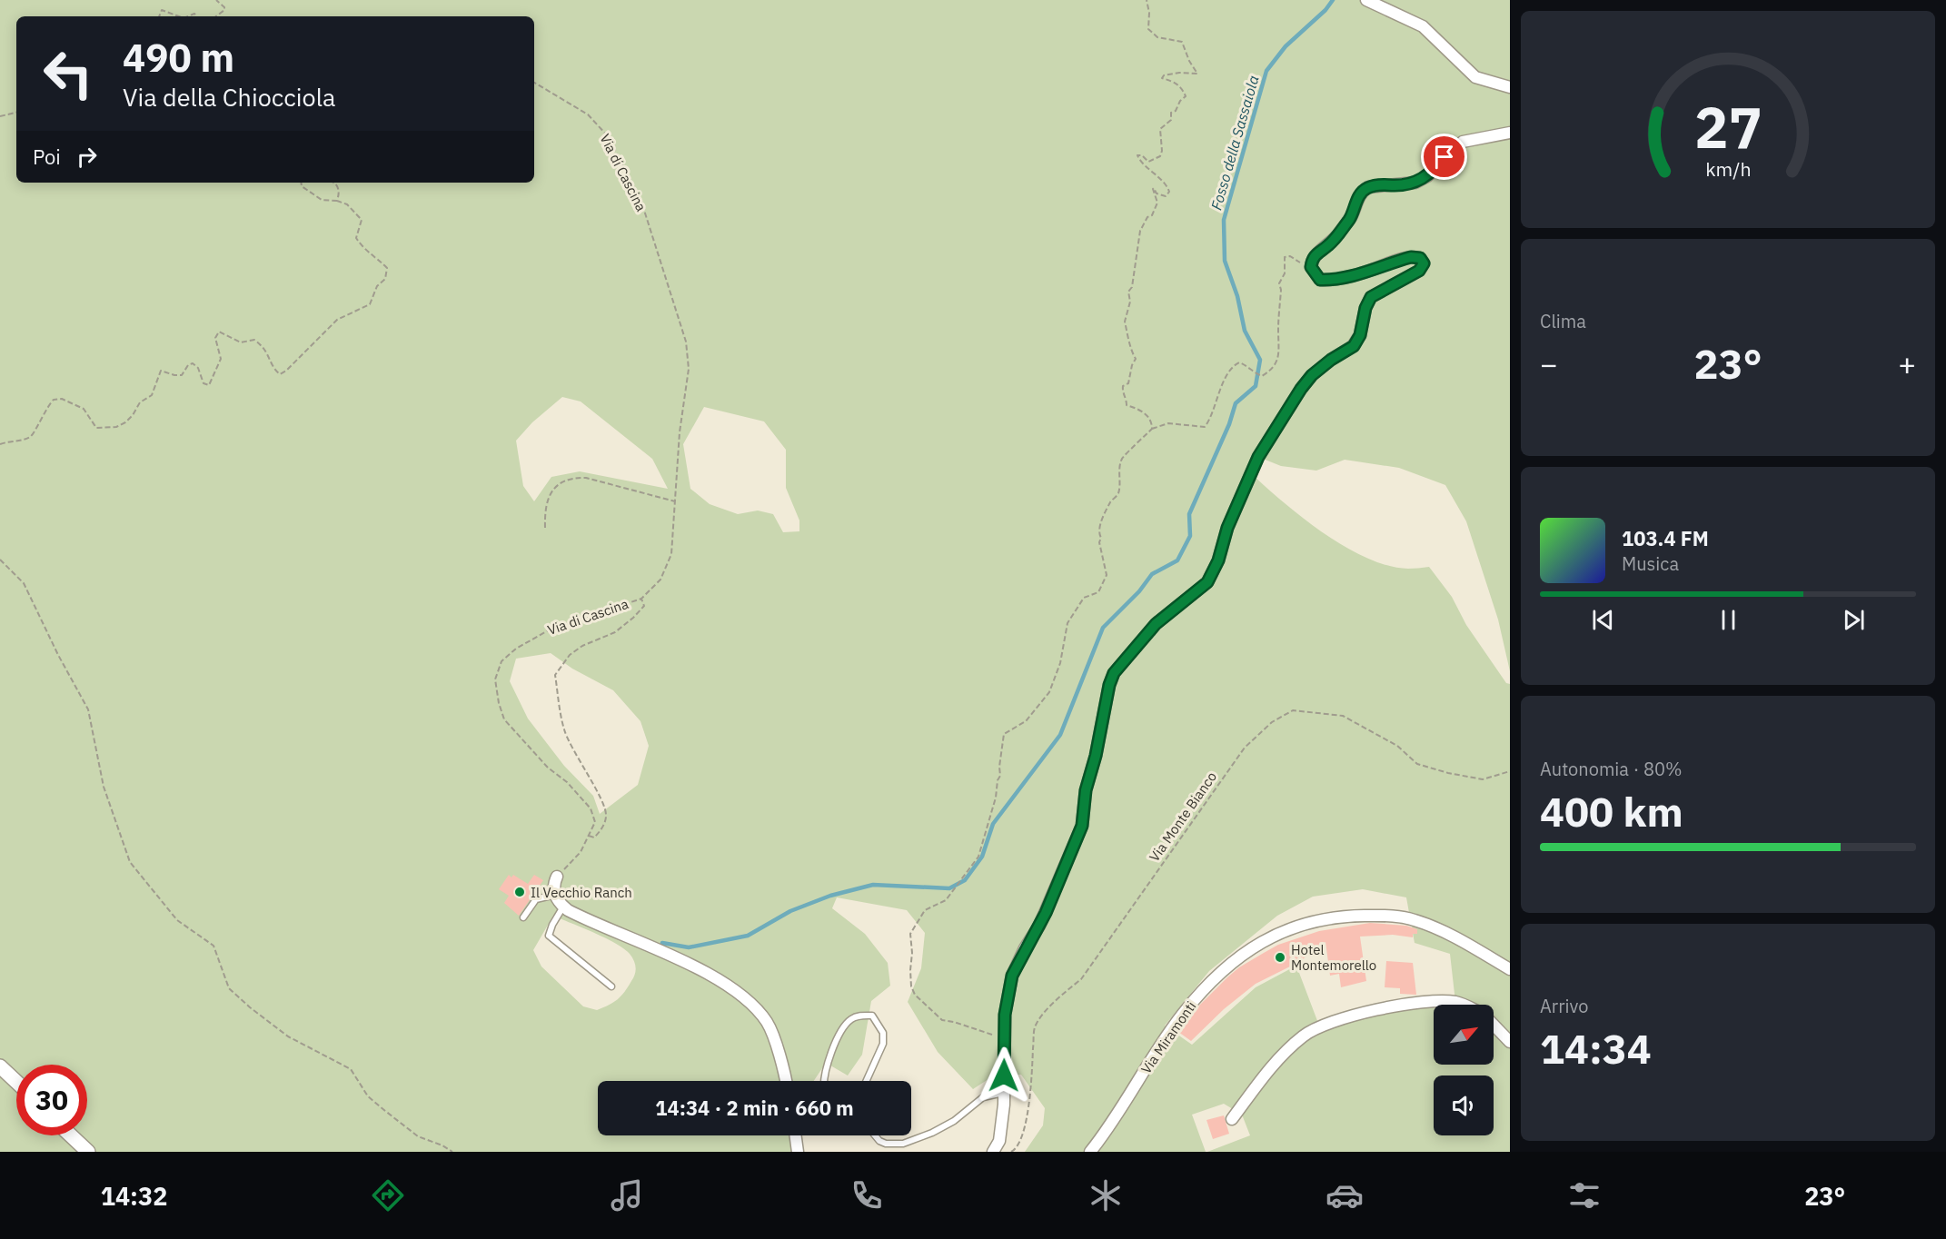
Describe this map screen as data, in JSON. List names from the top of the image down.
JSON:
{
  "streets": {
    "street": ["Via Miramonti"],
    "path": ["Via di Cascina", "Via Monte Bianco"]
  },
  "water": ["Fosso della Sassaiola"],
  "places": ["Il Vecchio Ranch", "Hotel Montemorello"],
  "north": "top right",
  "page": {
    "turn": ["490 m", "Via della Chiocciola"],
    "then": "Poi",
    "tile": [
      "Clima",
      ["Autonomia · 80%", "400 km"],
      ["Arrivo", "14:34"]
    ],
    "heat": ["−", "23°", "+"],
    "song": ["103.4 FM", "Musica"],
    "limit": "30",
    "trip": "14:34 · 2 min · 660 m",
    "tabs": ["14:32", "23°"],
    "gauge": ["27", "km/h"]
  }
}
